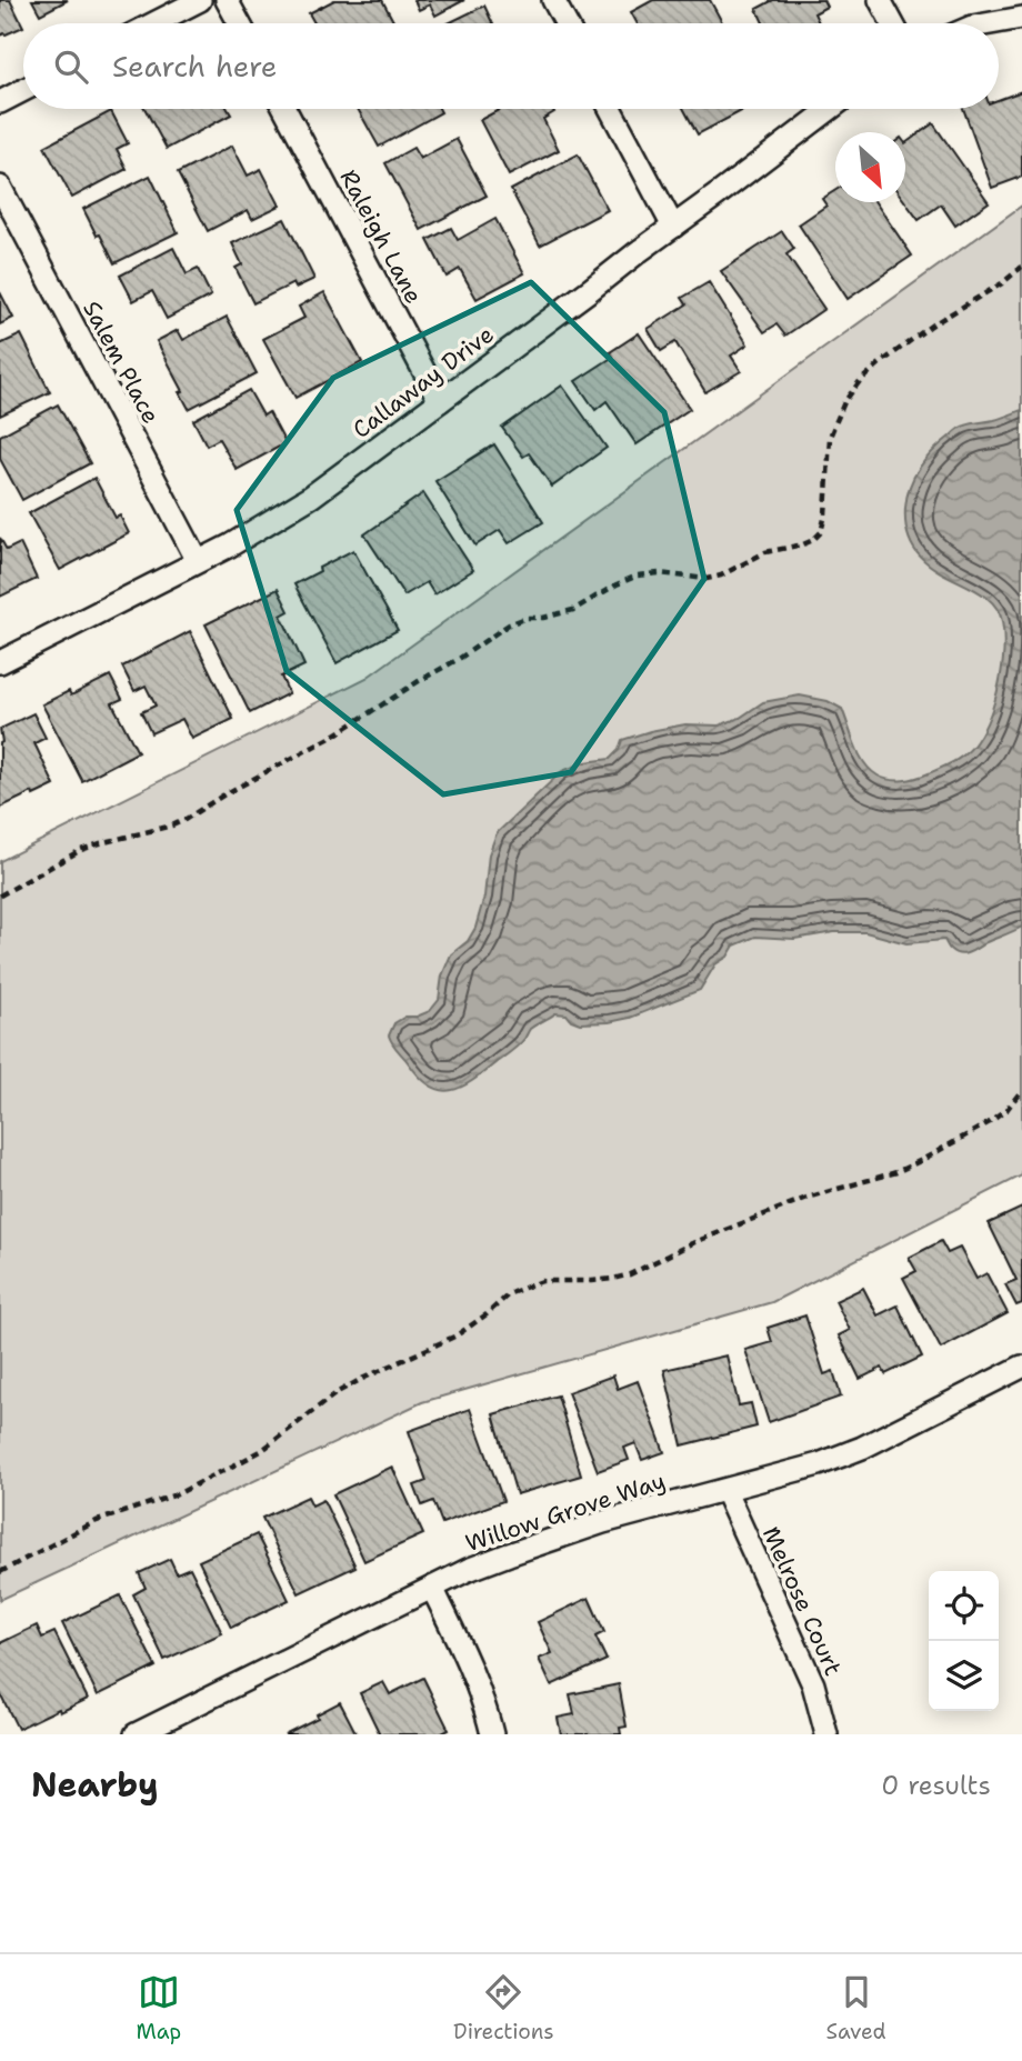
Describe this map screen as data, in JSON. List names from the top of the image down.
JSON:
{
  "streets": {
    "street": [
      "Raleigh Lane",
      "Salem Place",
      "Callaway Drive",
      "Willow Grove Way",
      "Melrose Court"
    ]
  },
  "crossings": [
    ["Raleigh Lane", "Callaway Drive"],
    ["Salem Place", "Callaway Drive"],
    ["Willow Grove Way", "Melrose Court"]
  ],
  "north": "bottom right",
  "page": {
    "search": "Search here",
    "heading": ["Nearby", "0 results"],
    "nav": ["Map", "Directions", "Saved"]
  }
}
